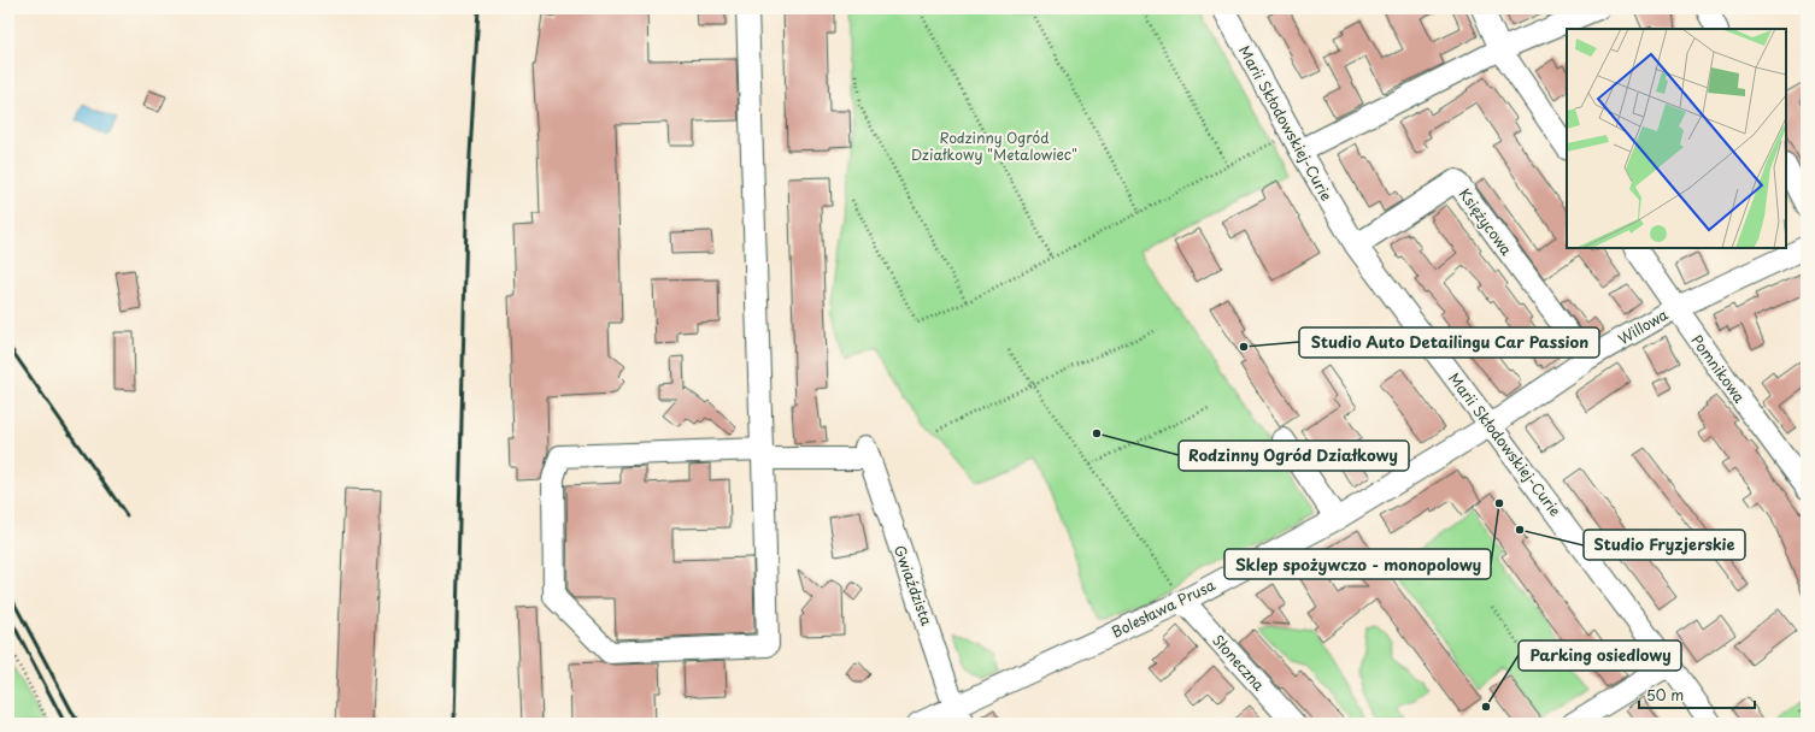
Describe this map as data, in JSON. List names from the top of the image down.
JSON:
{
  "streets": {
    "street": [
      "Marii Skłodowskiej-Curie",
      "Księżycowa",
      "Willowa",
      "Pomnikowa",
      "Gwiaździsta",
      "Bolesława Prusa",
      "Słoneczna"
    ]
  },
  "crossings": [
    ["Marii Skłodowskiej-Curie", "Księżycowa"],
    ["Marii Skłodowskiej-Curie", "Willowa"],
    ["Marii Skłodowskiej-Curie", "Bolesława Prusa"],
    ["Księżycowa", "Willowa"],
    ["Willowa", "Pomnikowa"],
    ["Willowa", "Bolesława Prusa"],
    ["Gwiaździsta", "Bolesława Prusa"],
    ["Bolesława Prusa", "Słoneczna"]
  ],
  "parks": ["Rodzinny Ogród Działkowy \"Metalowiec\""],
  "places": [
    "Studio Auto Detailingu Car Passion",
    "Rodzinny Ogród Działkowy",
    "Sklep spożywczo - monopolowy",
    "Studio Fryzjerskie",
    "Parking osiedlowy"
  ],
  "scale_bar": "50 m"
}
